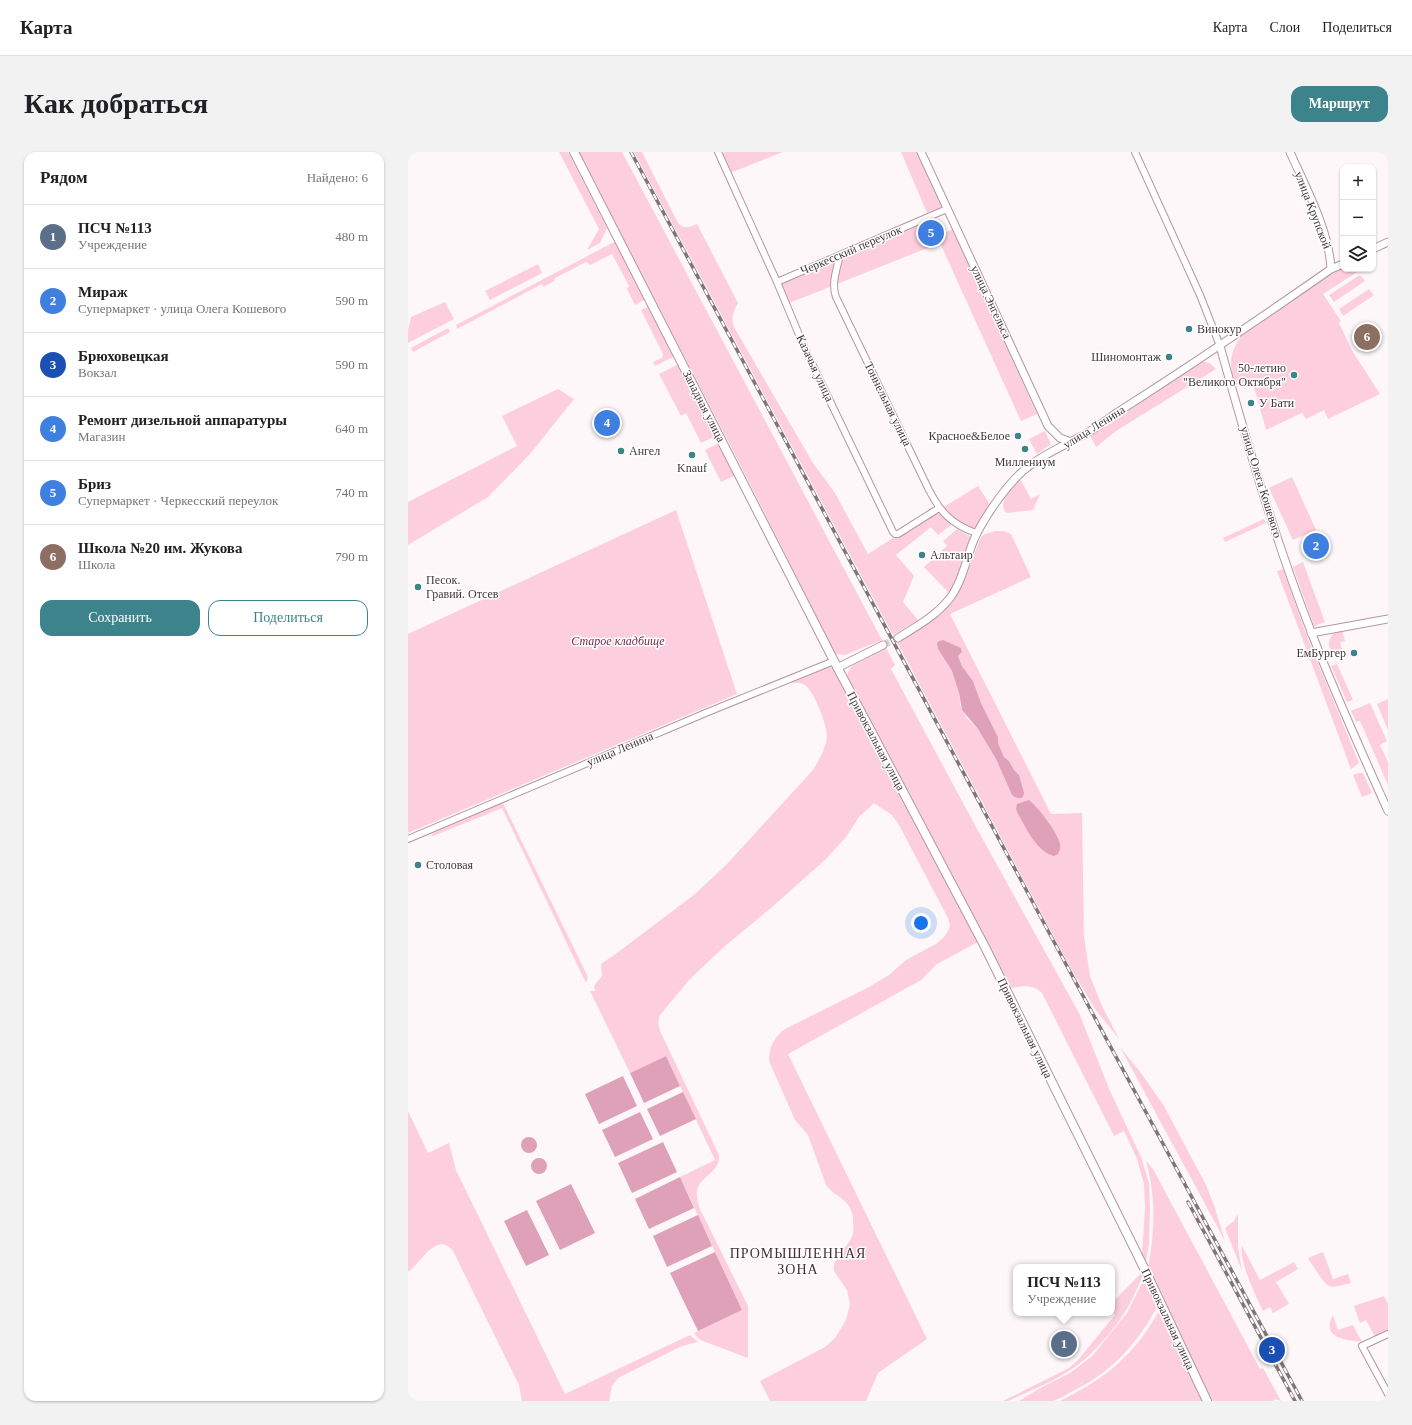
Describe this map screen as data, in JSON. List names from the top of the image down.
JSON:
{
  "streets": {
    "main road": ["Западная улица", "Привокзальная улица"],
    "street": [
      "улица Крупской",
      "Черкесский переулок",
      "улица Энгельса",
      "Казачья улица",
      "Тоннельная улица",
      "улица Ленина",
      "улица Олега Кошевого"
    ]
  },
  "crossings": [
    ["улица Крупской", "улица Ленина"],
    ["Черкесский переулок", "улица Энгельса"],
    ["Черкесский переулок", "Казачья улица"],
    ["Черкесский переулок", "Тоннельная улица"],
    ["улица Энгельса", "улица Ленина"],
    ["Казачья улица", "Тоннельная улица"],
    ["Тоннельная улица", "улица Ленина"],
    ["Западная улица", "улица Ленина"],
    ["Западная улица", "Привокзальная улица"],
    ["улица Ленина", "улица Олега Кошевого"],
    ["улица Ленина", "Привокзальная улица"]
  ],
  "districts": ["ПРОМЫШЛЕННАЯ ЗОНА"],
  "parks": ["Старое кладбище"],
  "places": [
    "Винокур",
    "Шиномонтаж",
    "50-летию \"Великого Октября\"",
    "У Бати",
    "Красное&Белое",
    "Миллениум",
    "Ангел",
    "Knauf",
    "Альтаир",
    "Песок. Гравий. Отсев",
    "ЕмБургер",
    "Столовая"
  ],
  "page": {
    "header": "Карта",
    "nav": ["Карта", "Слои", "Поделиться"],
    "buttons": [
      "Маршрут",
      ["Сохранить", "Поделиться"]
    ],
    "title": "Как добраться",
    "heading": ["Рядом", "Найдено: 6"],
    "map_buttons": ["+", "−"],
    "list": [
      {
        "mark": "1",
        "name": "ПСЧ №113",
        "note": "Учреждение",
        "value": "480 m"
      },
      {
        "mark": "2",
        "name": "Мираж",
        "note": "Супермаркет · улица Олега Кошевого",
        "value": "590 m"
      },
      {
        "mark": "3",
        "name": "Брюховецкая",
        "note": "Вокзал",
        "value": "590 m"
      },
      {
        "mark": "4",
        "name": "Ремонт дизельной аппаратуры",
        "note": "Магазин",
        "value": "640 m"
      },
      {
        "mark": "5",
        "name": "Бриз",
        "note": "Супермаркет · Черкесский переулок",
        "value": "740 m"
      },
      {
        "mark": "6",
        "name": "Школа №20 им. Жукова",
        "note": "Школа",
        "value": "790 m"
      }
    ],
    "pins": [
      "5",
      "6",
      "4",
      "2",
      "1",
      "3"
    ],
    "popup": ["ПСЧ №113", "Учреждение"]
  }
}
